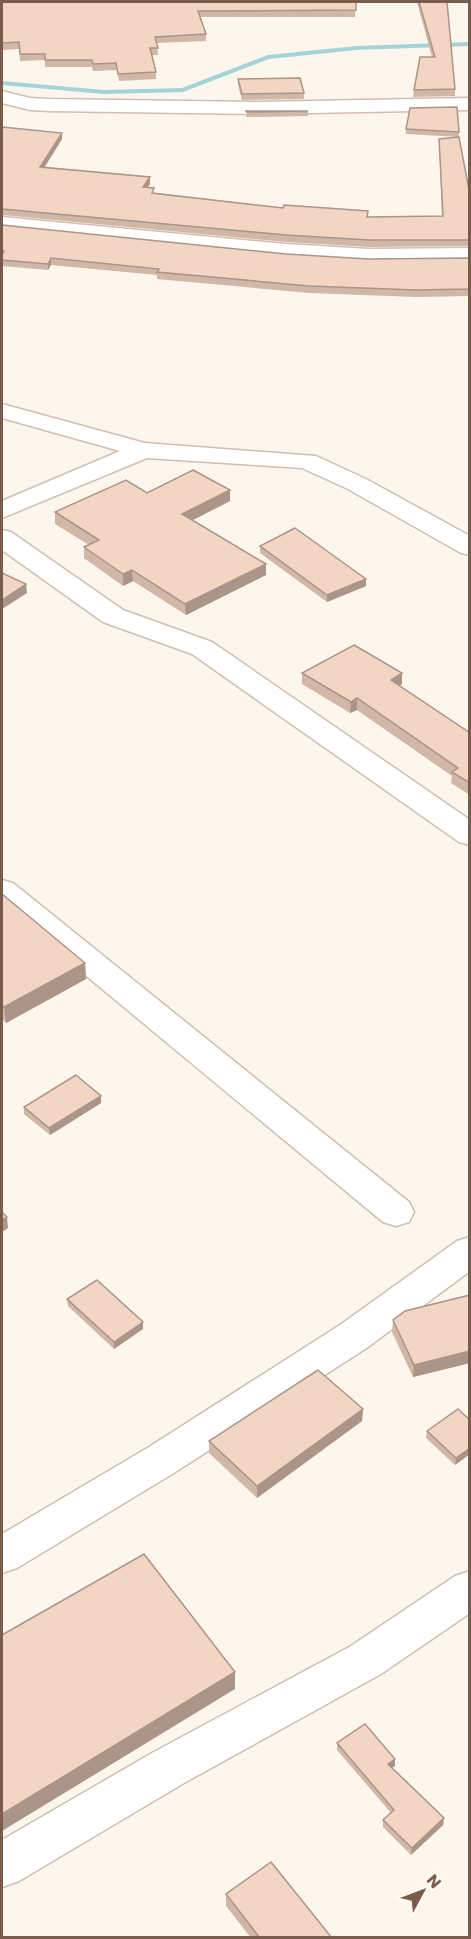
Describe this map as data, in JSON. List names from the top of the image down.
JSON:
{
  "north": "top right"
}
